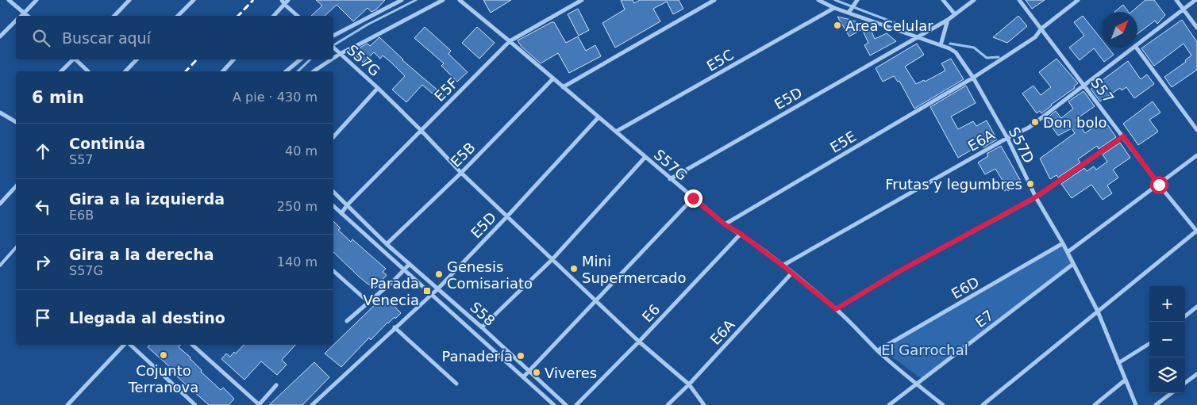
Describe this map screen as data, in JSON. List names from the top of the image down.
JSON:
{
  "streets": {
    "street": [
      "S57G",
      "E5C",
      "E5F",
      "S57",
      "E5D",
      "E6A",
      "E5E",
      "S57D",
      "E5B",
      "E6D",
      "E6",
      "S58",
      "E7"
    ]
  },
  "crossings": [
    ["S57G", "E5C"],
    ["S57G", "E5F"],
    ["S57G", "E5D"],
    ["S57G", "E6A"],
    ["S57G", "E5E"],
    ["S57G", "E5B"],
    ["S57G", "E6D"],
    ["S57G", "E6"],
    ["S57G", "E7"],
    ["E5C", "S57D"],
    ["E5F", "S58"],
    ["S57", "E6A"],
    ["E5D", "S57D"],
    ["E5D", "S58"],
    ["E6A", "S57D"],
    ["E5E", "S57D"],
    ["S57D", "E6D"],
    ["S57D", "E7"],
    ["E5B", "S58"]
  ],
  "parks": ["El Garrochal"],
  "places": {
    "other": [
      "Area Celular",
      "Don bolo",
      "Frutas y legumbres",
      "Mini Supermercado",
      "Genesis Comisariato",
      "Cojunto Terranova",
      "Panadería",
      "Viveres"
    ],
    "transit": ["Parada Venecia"]
  },
  "north": "top right",
  "page": {
    "search": "Buscar aquí",
    "heading": ["6 min", "A pie · 430 m"],
    "list": [
      ["Continúa", "S57", "40 m"],
      ["Gira a la izquierda", "E6B", "250 m"],
      ["Gira a la derecha", "S57G", "140 m"],
      "Llegada al destino"
    ],
    "map_buttons": ["+", "−"]
  }
}
